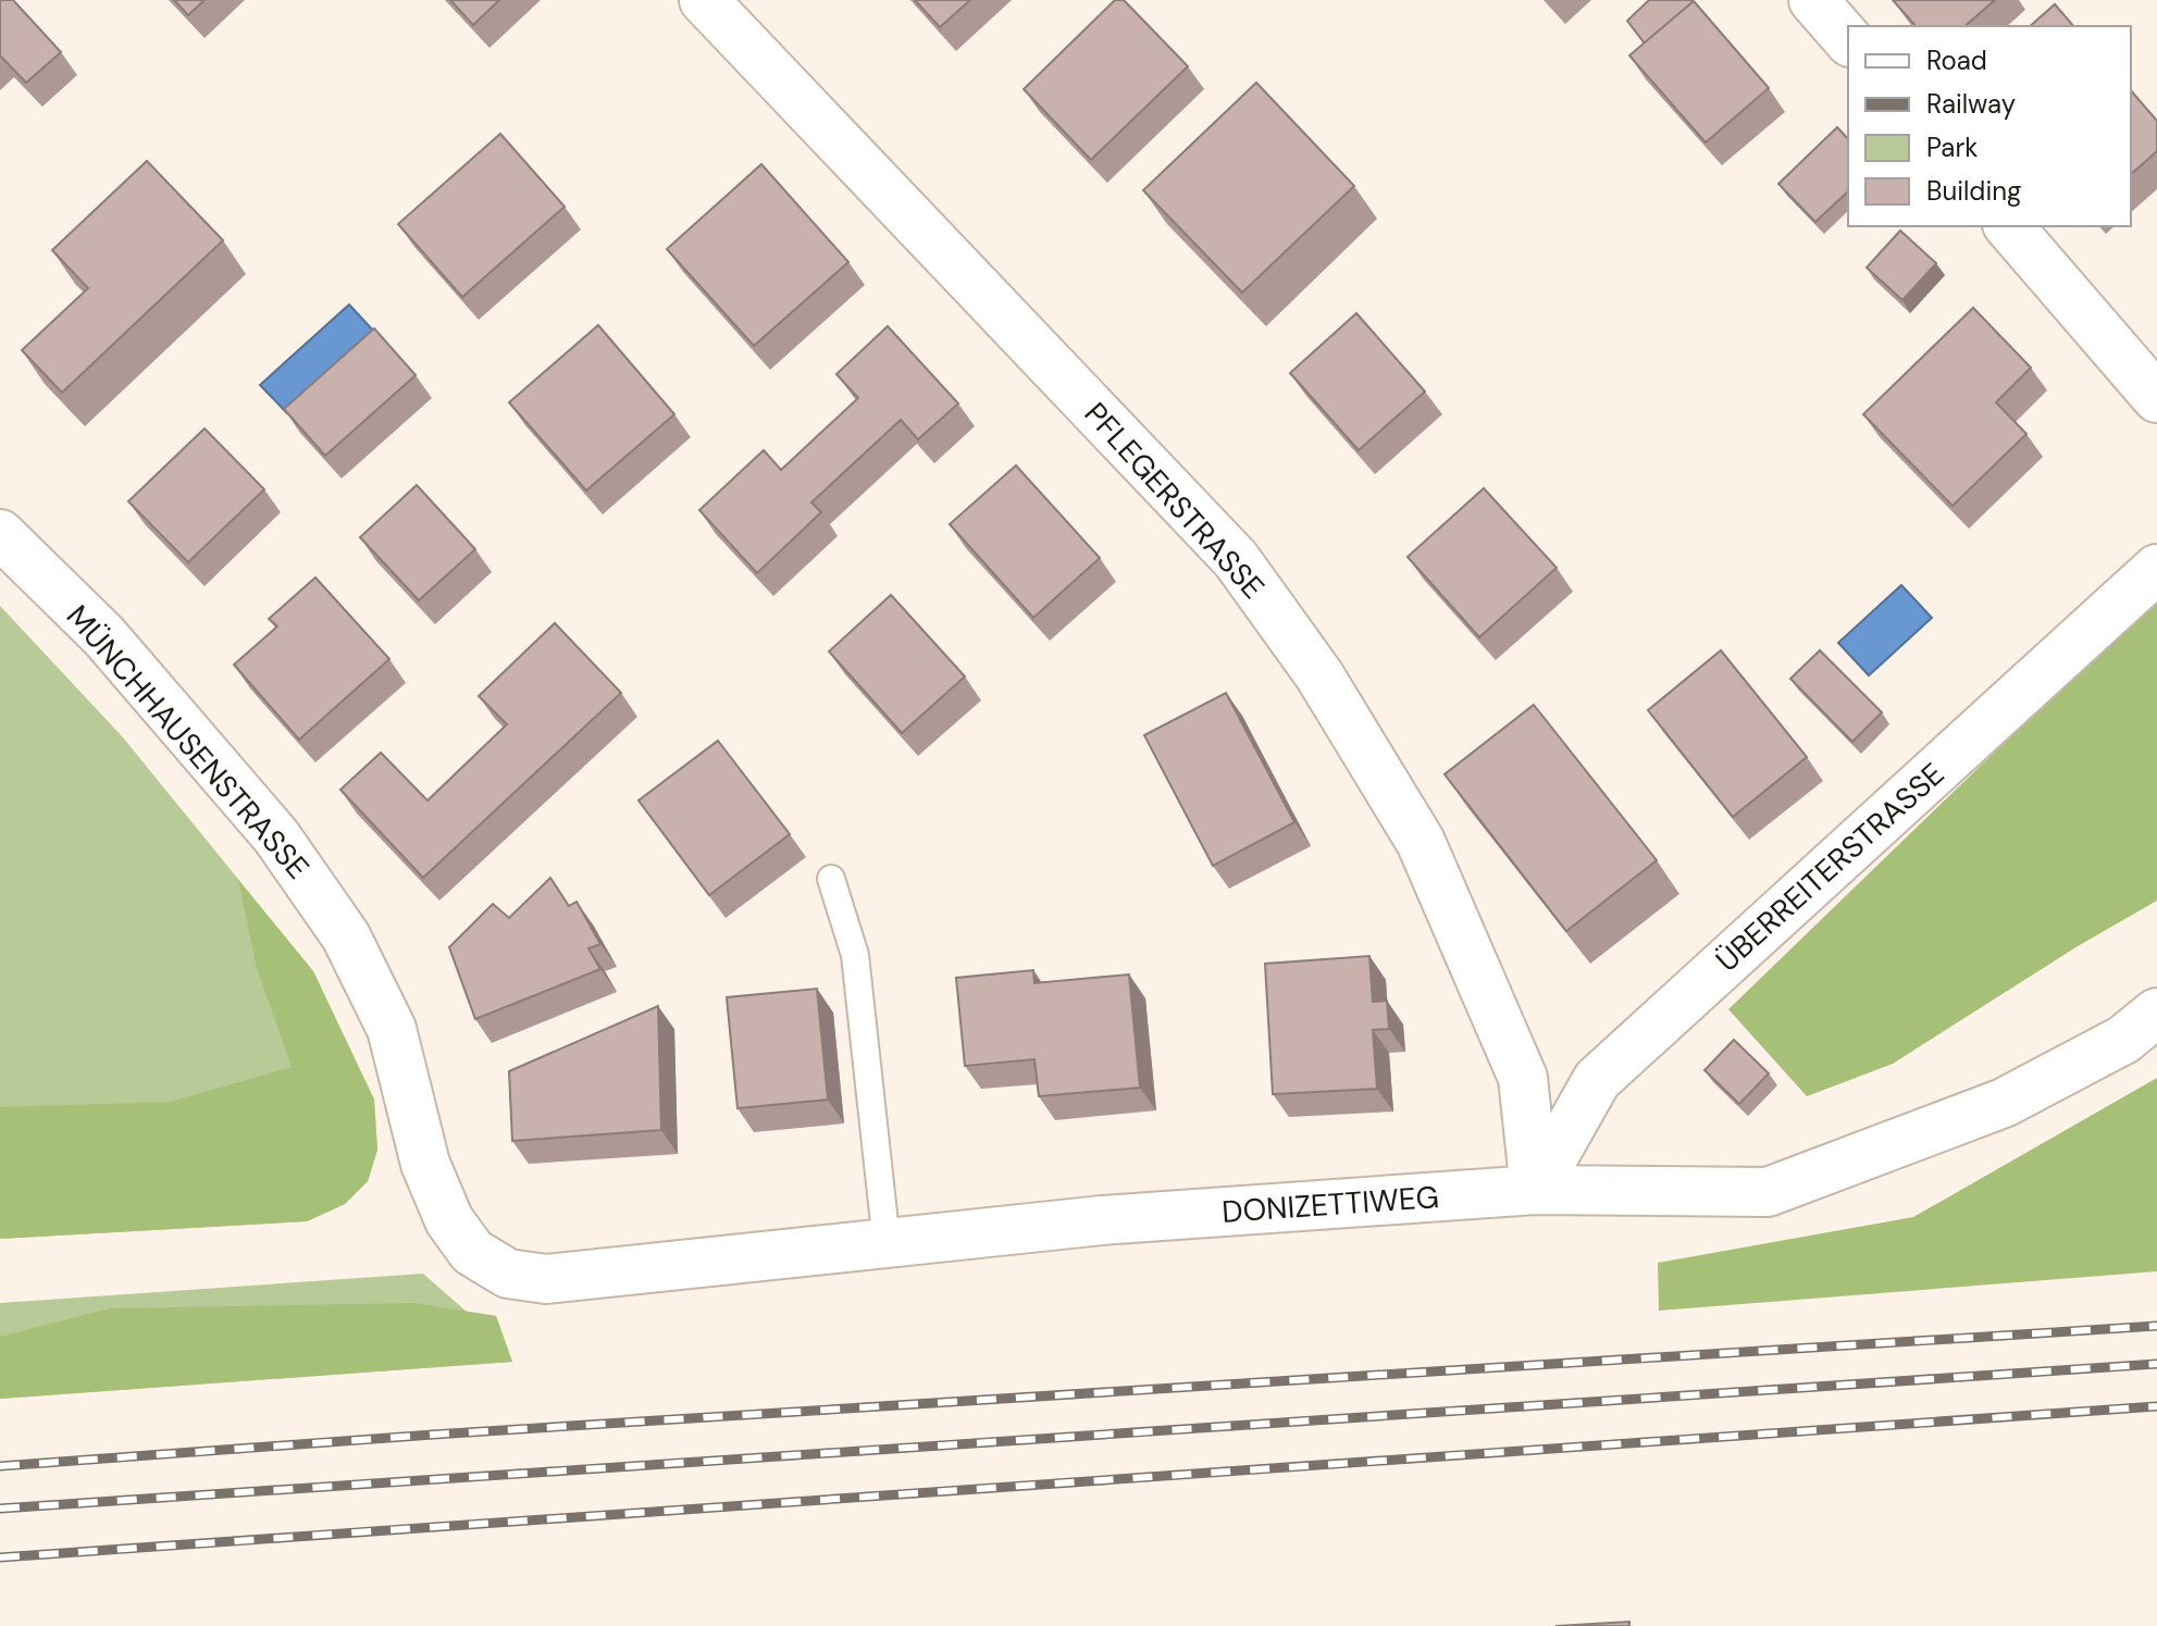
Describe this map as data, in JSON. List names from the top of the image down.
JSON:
{
  "streets": {
    "street": [
      "PFLEGERSTRASSE",
      "MÜNCHHAUSENSTRASSE",
      "ÜBERREITERSTRASSE",
      "DONIZETTIWEG"
    ]
  },
  "crossings": [
    ["PFLEGERSTRASSE", "ÜBERREITERSTRASSE"],
    ["PFLEGERSTRASSE", "DONIZETTIWEG"],
    ["MÜNCHHAUSENSTRASSE", "DONIZETTIWEG"],
    ["ÜBERREITERSTRASSE", "DONIZETTIWEG"]
  ],
  "legend": [
    "Road",
    "Railway",
    "Park",
    "Building"
  ]
}
